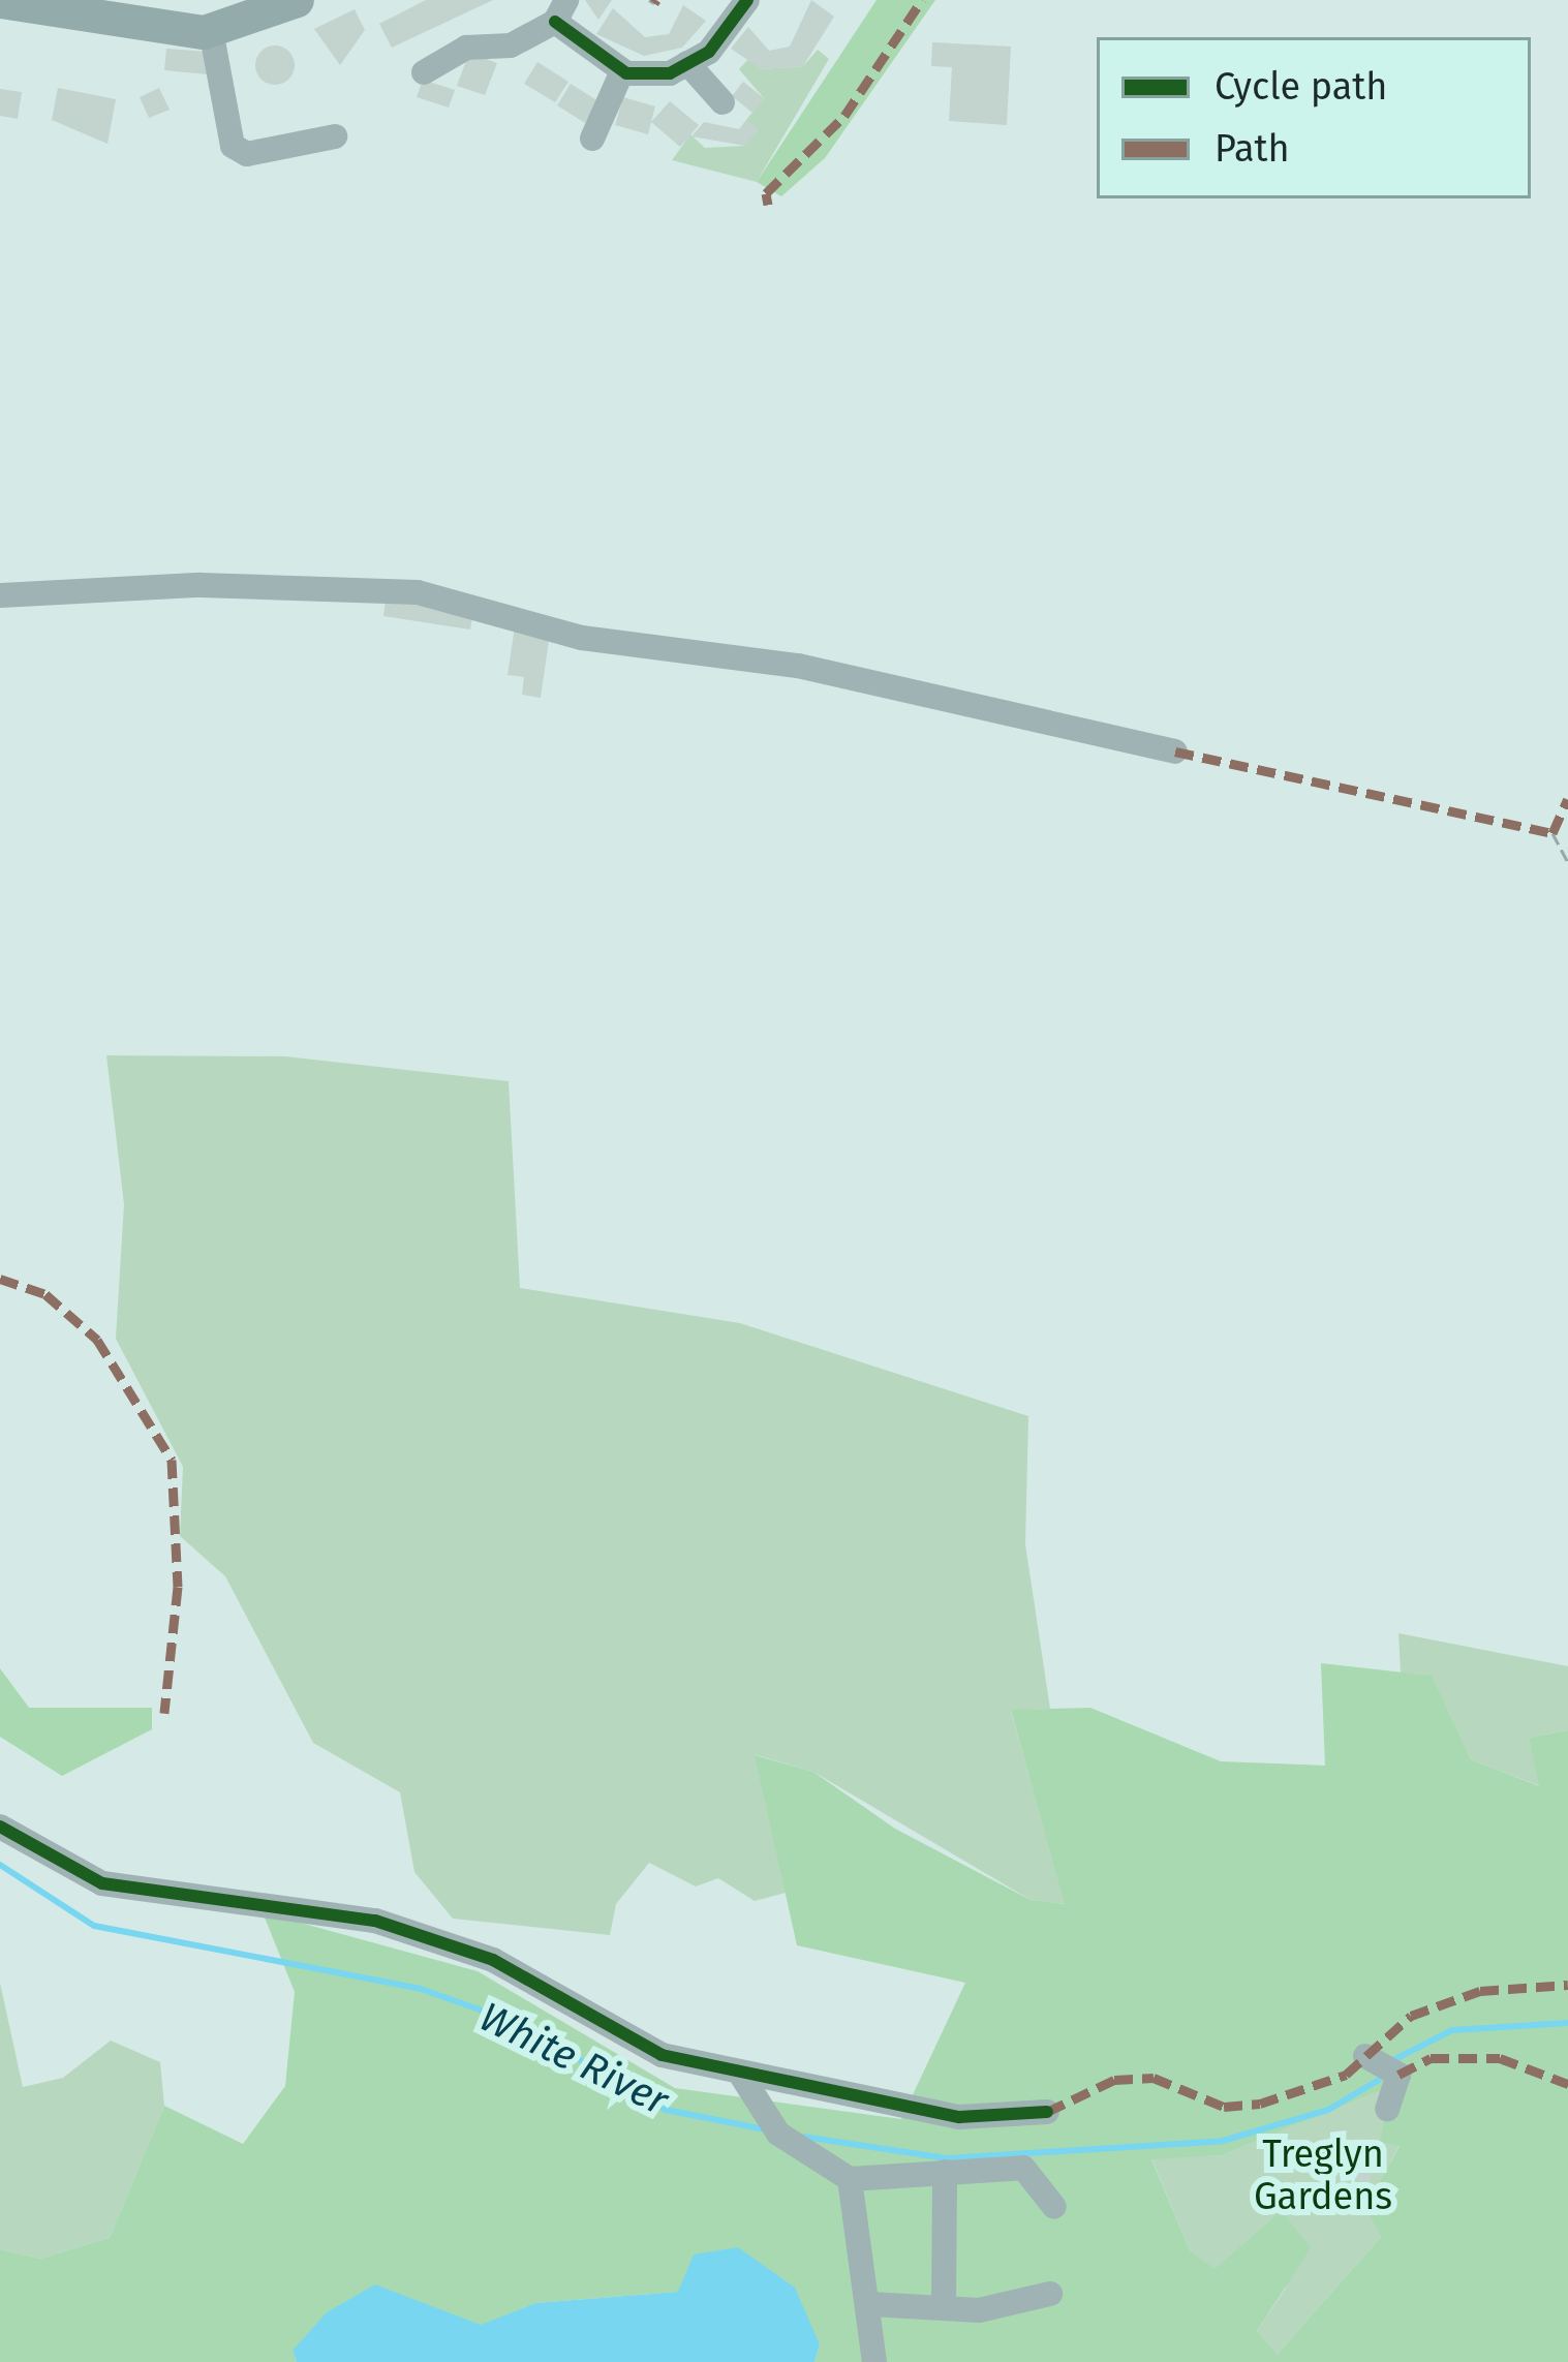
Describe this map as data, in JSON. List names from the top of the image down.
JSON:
{
  "water": ["White River"],
  "parks": ["Treglyn Gardens"],
  "legend": ["Cycle path", "Path"]
}
